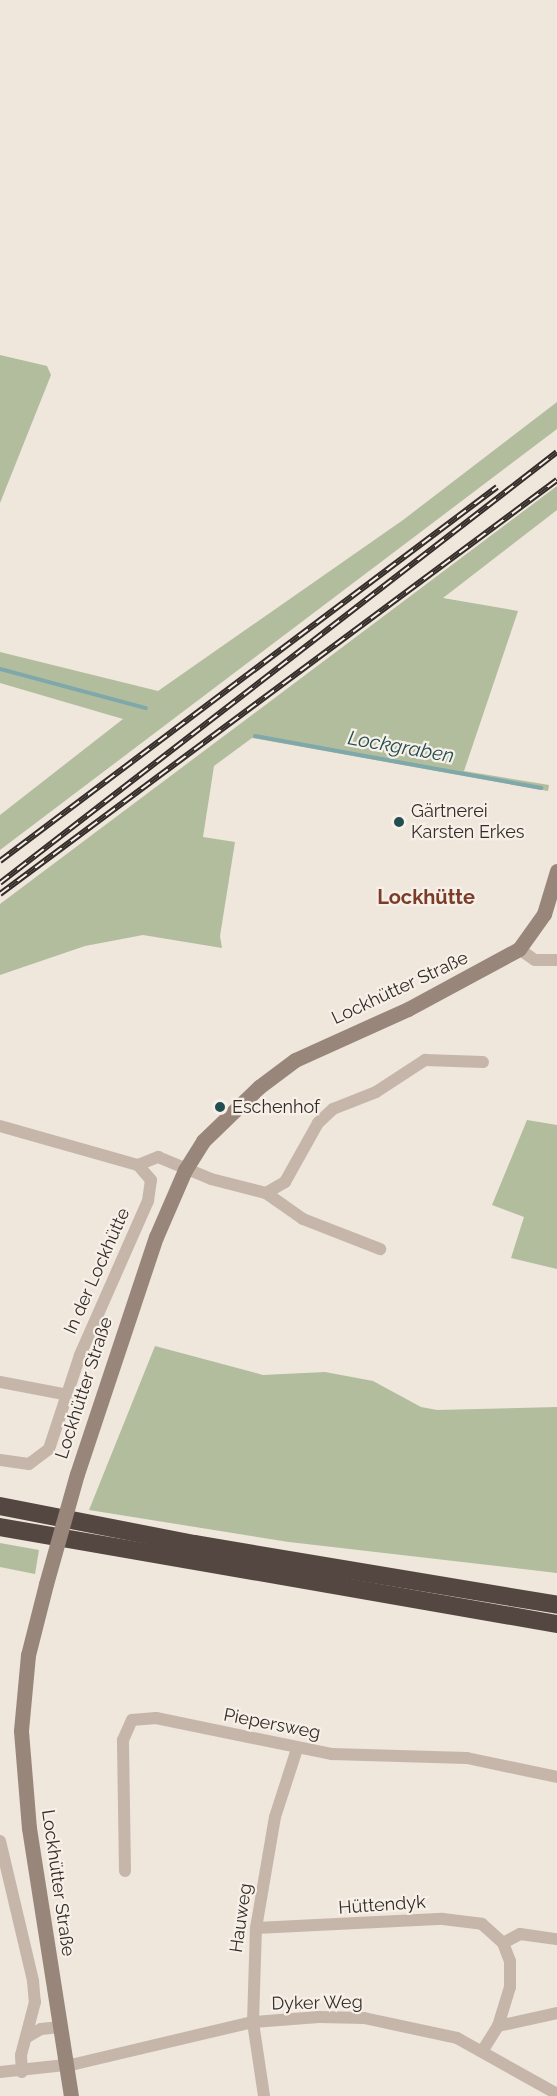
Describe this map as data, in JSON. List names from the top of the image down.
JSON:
{
  "streets": {
    "street": [
      "Lockhütter Straße",
      "In der Lockhütte",
      "Piepersweg",
      "Hüttendyk",
      "Hauweg",
      "Dyker Weg"
    ]
  },
  "crossings": [
    ["Lockhütter Straße", "Dyker Weg"],
    ["Piepersweg", "Hauweg"],
    ["Hüttendyk", "Hauweg"],
    ["Hauweg", "Dyker Weg"]
  ],
  "districts": ["Lockhütte"],
  "water": ["Lockgraben"],
  "places": ["Gärtnerei Karsten Erkes", "Eschenhof"]
}
